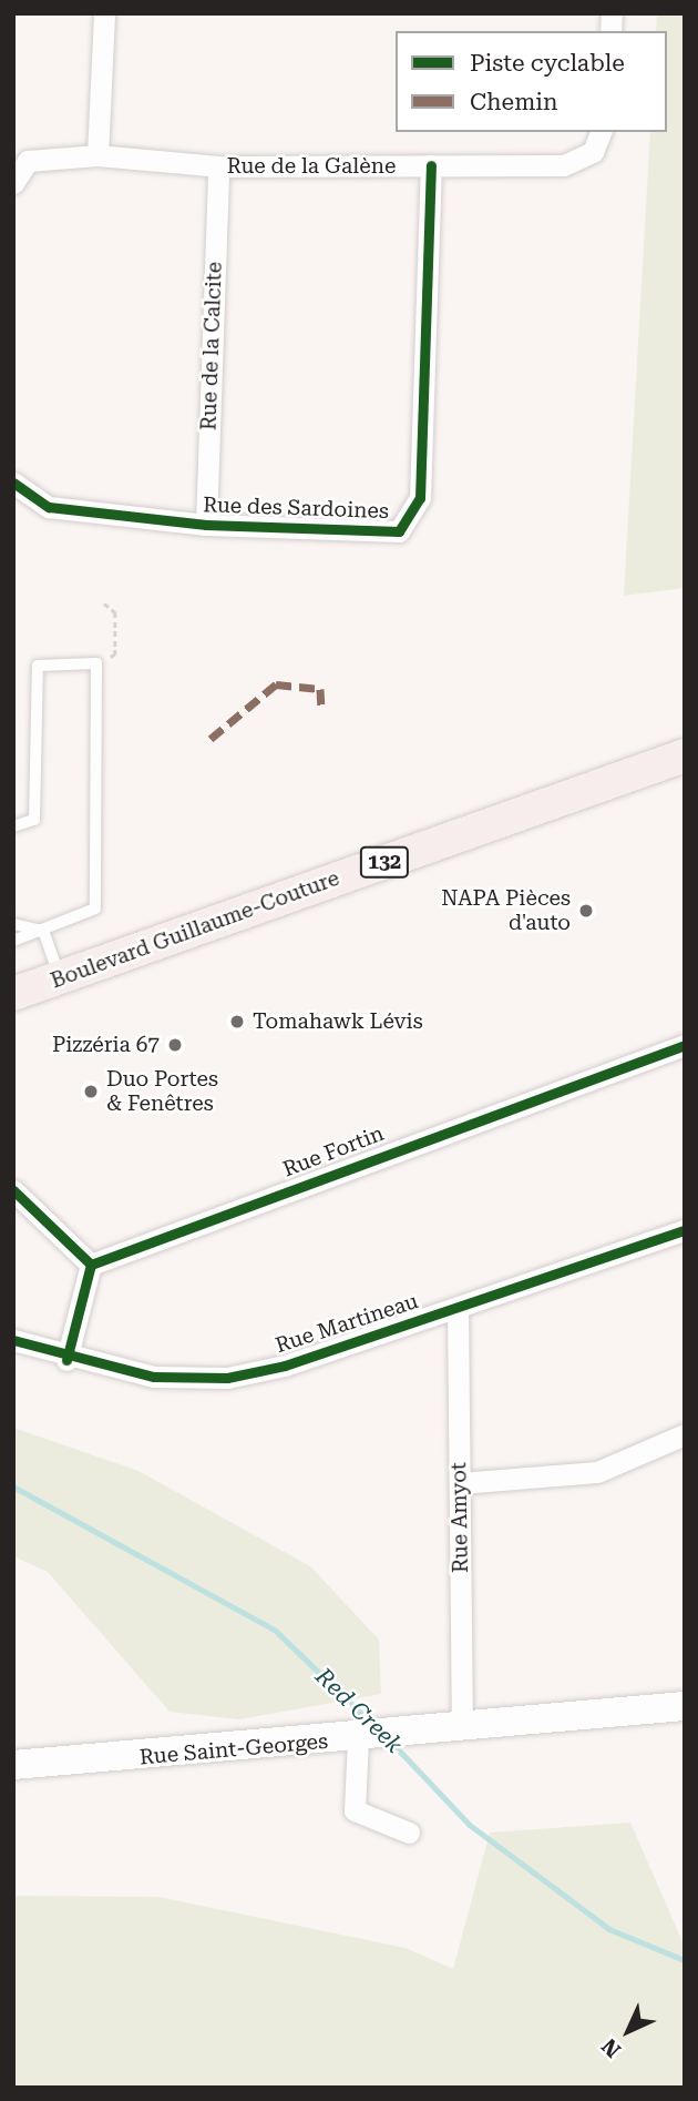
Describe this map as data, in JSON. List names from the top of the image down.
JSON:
{
  "streets": {
    "main road": ["132", "Boulevard Guillaume-Couture"],
    "street": [
      "Rue de la Galène",
      "Rue de la Calcite",
      "Rue des Sardoines",
      "Rue Fortin",
      "Rue Martineau",
      "Rue Amyot",
      "Rue Saint-Georges"
    ]
  },
  "crossings": [
    ["Rue de la Galène", "Rue de la Calcite"],
    ["Rue de la Galène", "Rue des Sardoines"],
    ["Rue de la Calcite", "Rue des Sardoines"],
    ["Rue Martineau", "Rue Amyot"],
    ["Rue Amyot", "Rue Saint-Georges"]
  ],
  "water": ["Red Creek"],
  "places": [
    "NAPA Pièces d'auto",
    "Tomahawk Lévis",
    "Pizzéria 67",
    "Duo Portes & Fenêtres"
  ],
  "legend": ["Piste cyclable", "Chemin"],
  "north": "bottom left"
}
